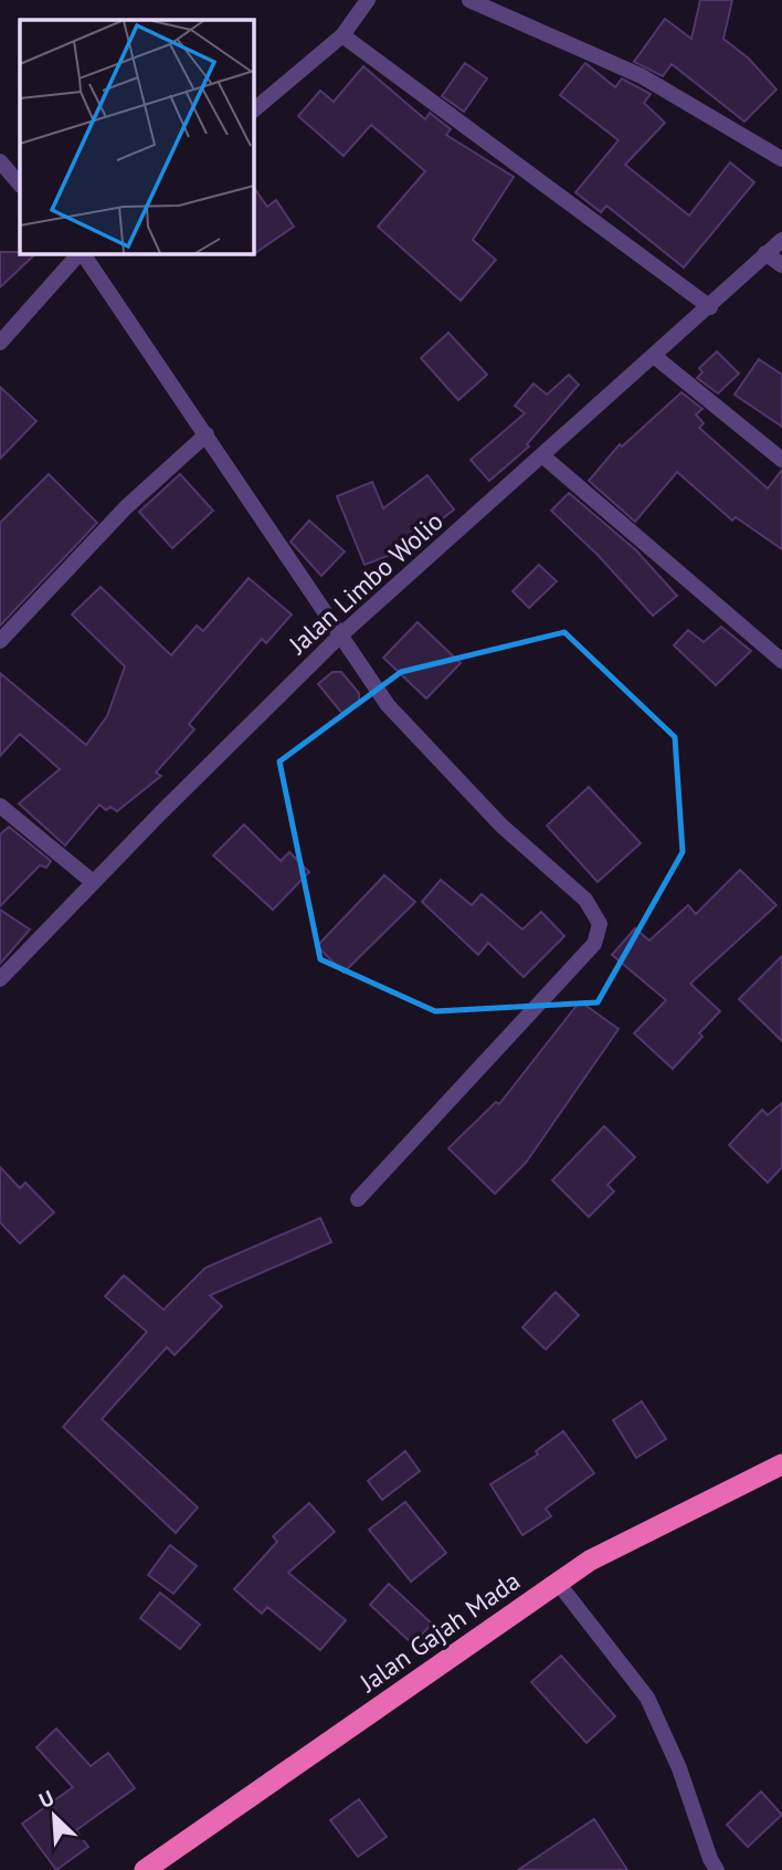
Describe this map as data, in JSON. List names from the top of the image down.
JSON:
{
  "streets": {
    "highway": ["Jalan Gajah Mada"],
    "street": ["Jalan Limbo Wolio"]
  },
  "north": "top left"
}
